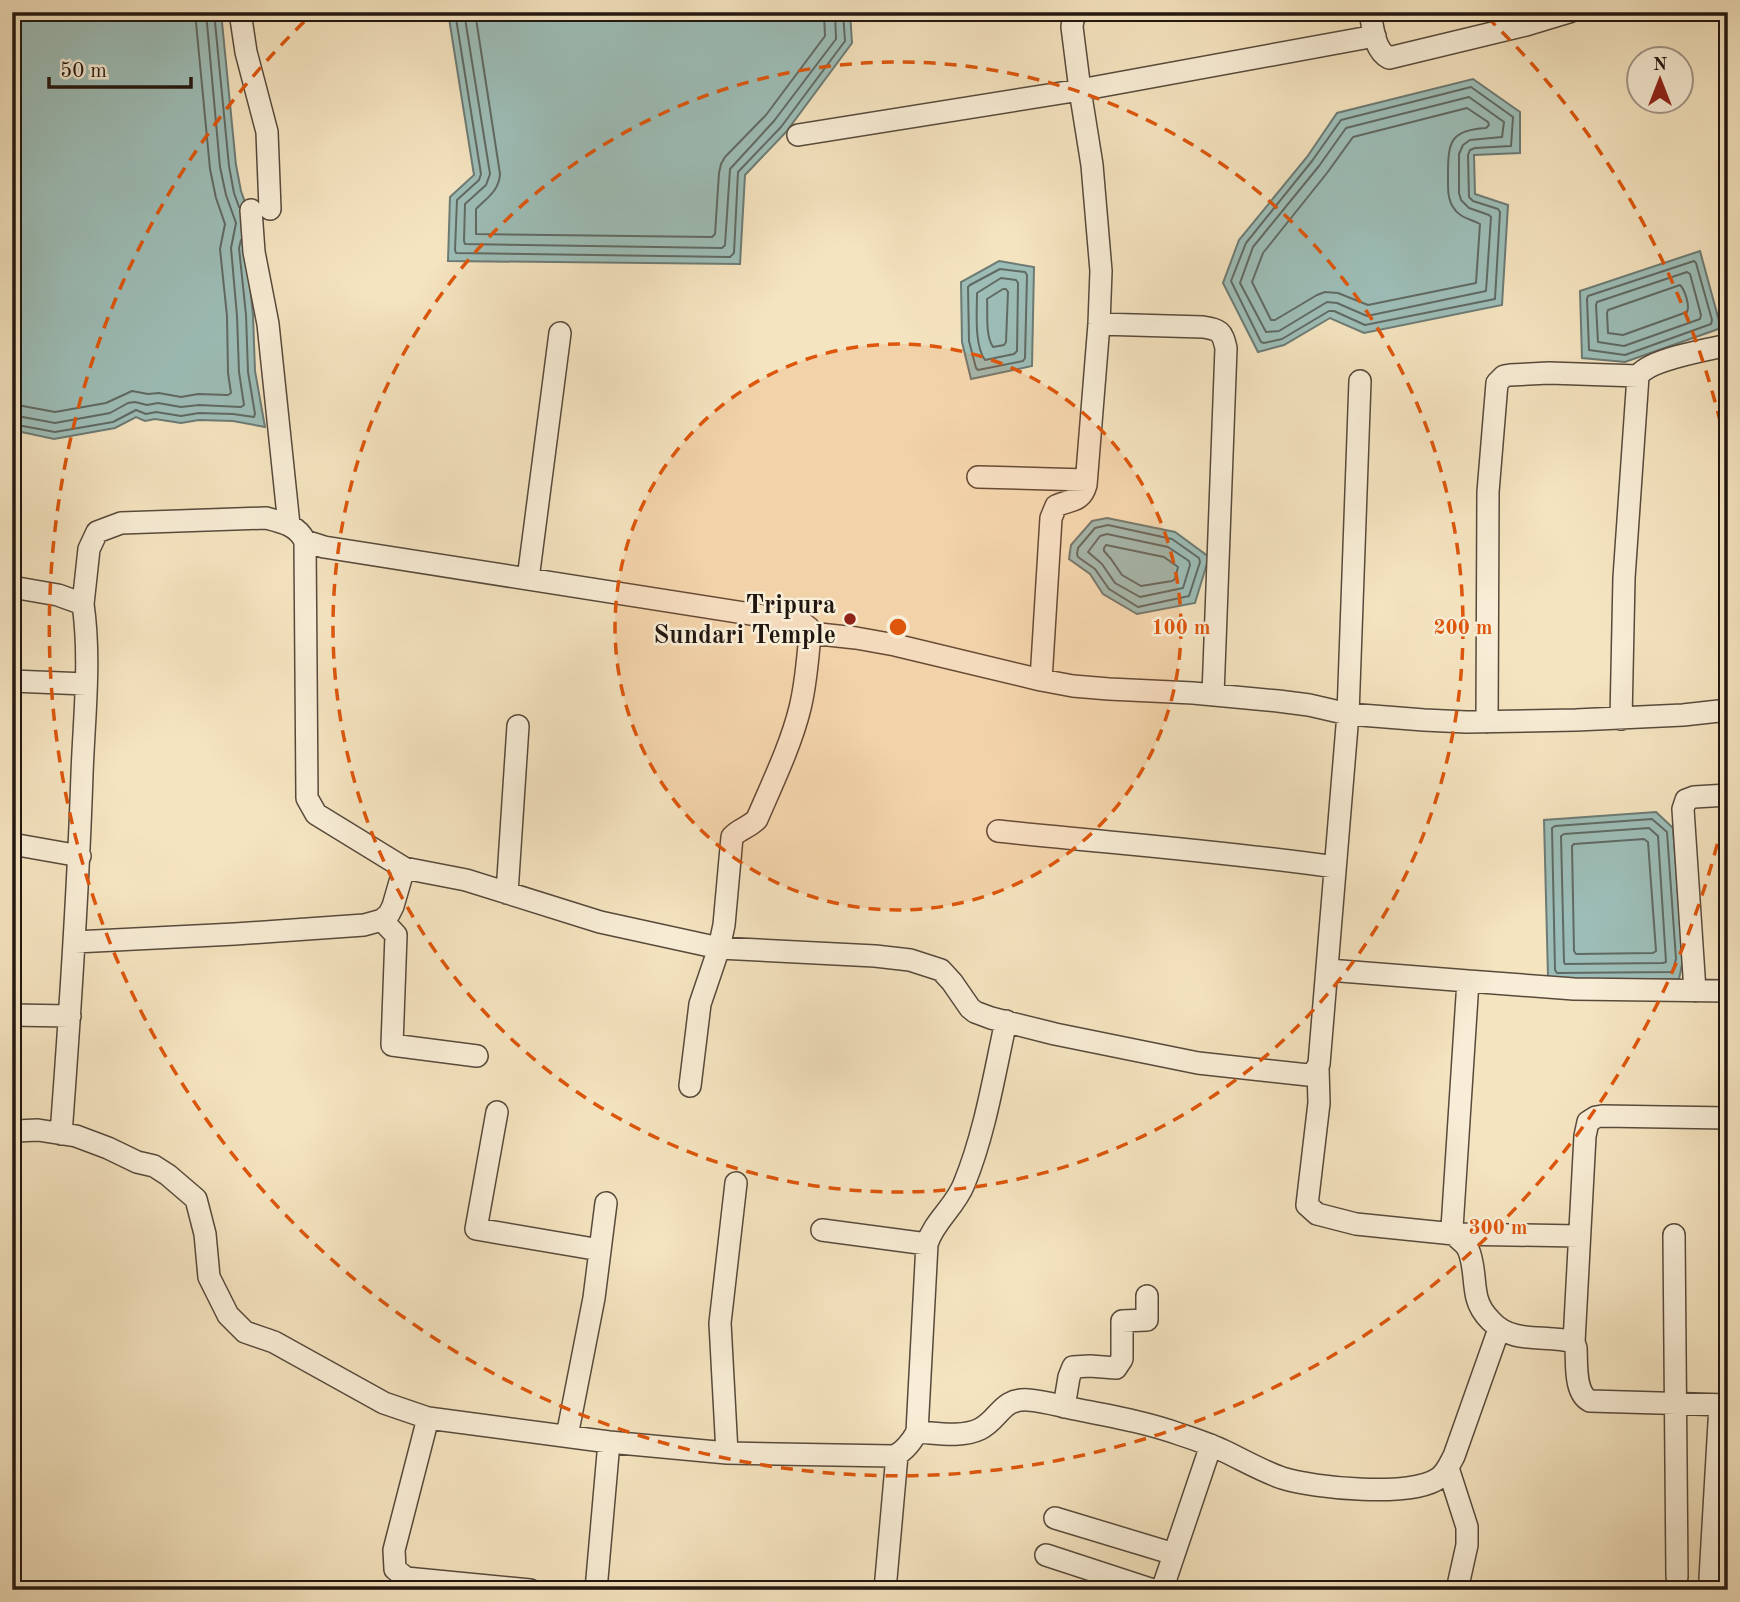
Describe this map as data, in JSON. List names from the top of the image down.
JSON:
{
  "places": ["Tripura Sundari Temple"],
  "scale_bar": "50 m",
  "north": "top",
  "rings": ["100 m", "200 m", "300 m"]
}
